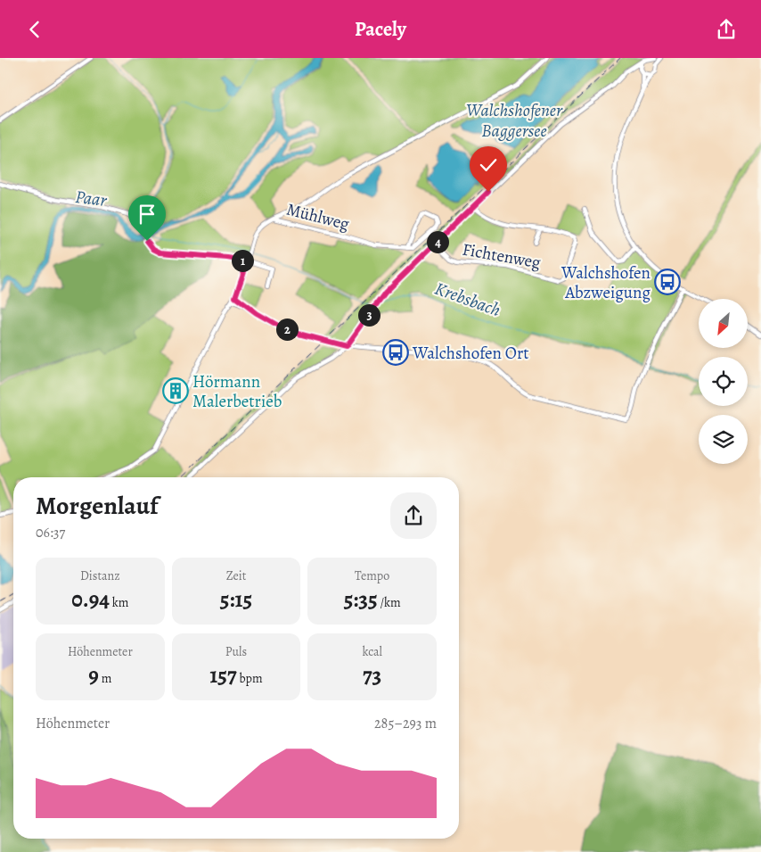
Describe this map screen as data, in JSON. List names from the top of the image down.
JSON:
{
  "streets": {
    "street": ["Mühlweg", "Fichtenweg"]
  },
  "water": ["Walchshofener Baggersee", "Paar", "Krebsbach"],
  "places": {
    "bus stop": ["Walchshofen Abzweigung", "Walchshofen Ort"],
    "building": ["Hörmann Malerbetrieb"]
  },
  "north": "bottom left",
  "page": {
    "header": "Pacely",
    "pins": [
      "4",
      "1",
      "3",
      "2"
    ],
    "heading": ["Morgenlauf", "06:37"],
    "stats": [
      ["Distanz", "0.94 km"],
      ["Zeit", "5:15"],
      ["Tempo", "5:35 /km"],
      ["Höhenmeter", "9 m"],
      ["Puls", "157 bpm"],
      ["kcal", "73"]
    ],
    "chart": ["Höhenmeter", "285–293 m"]
  }
}
